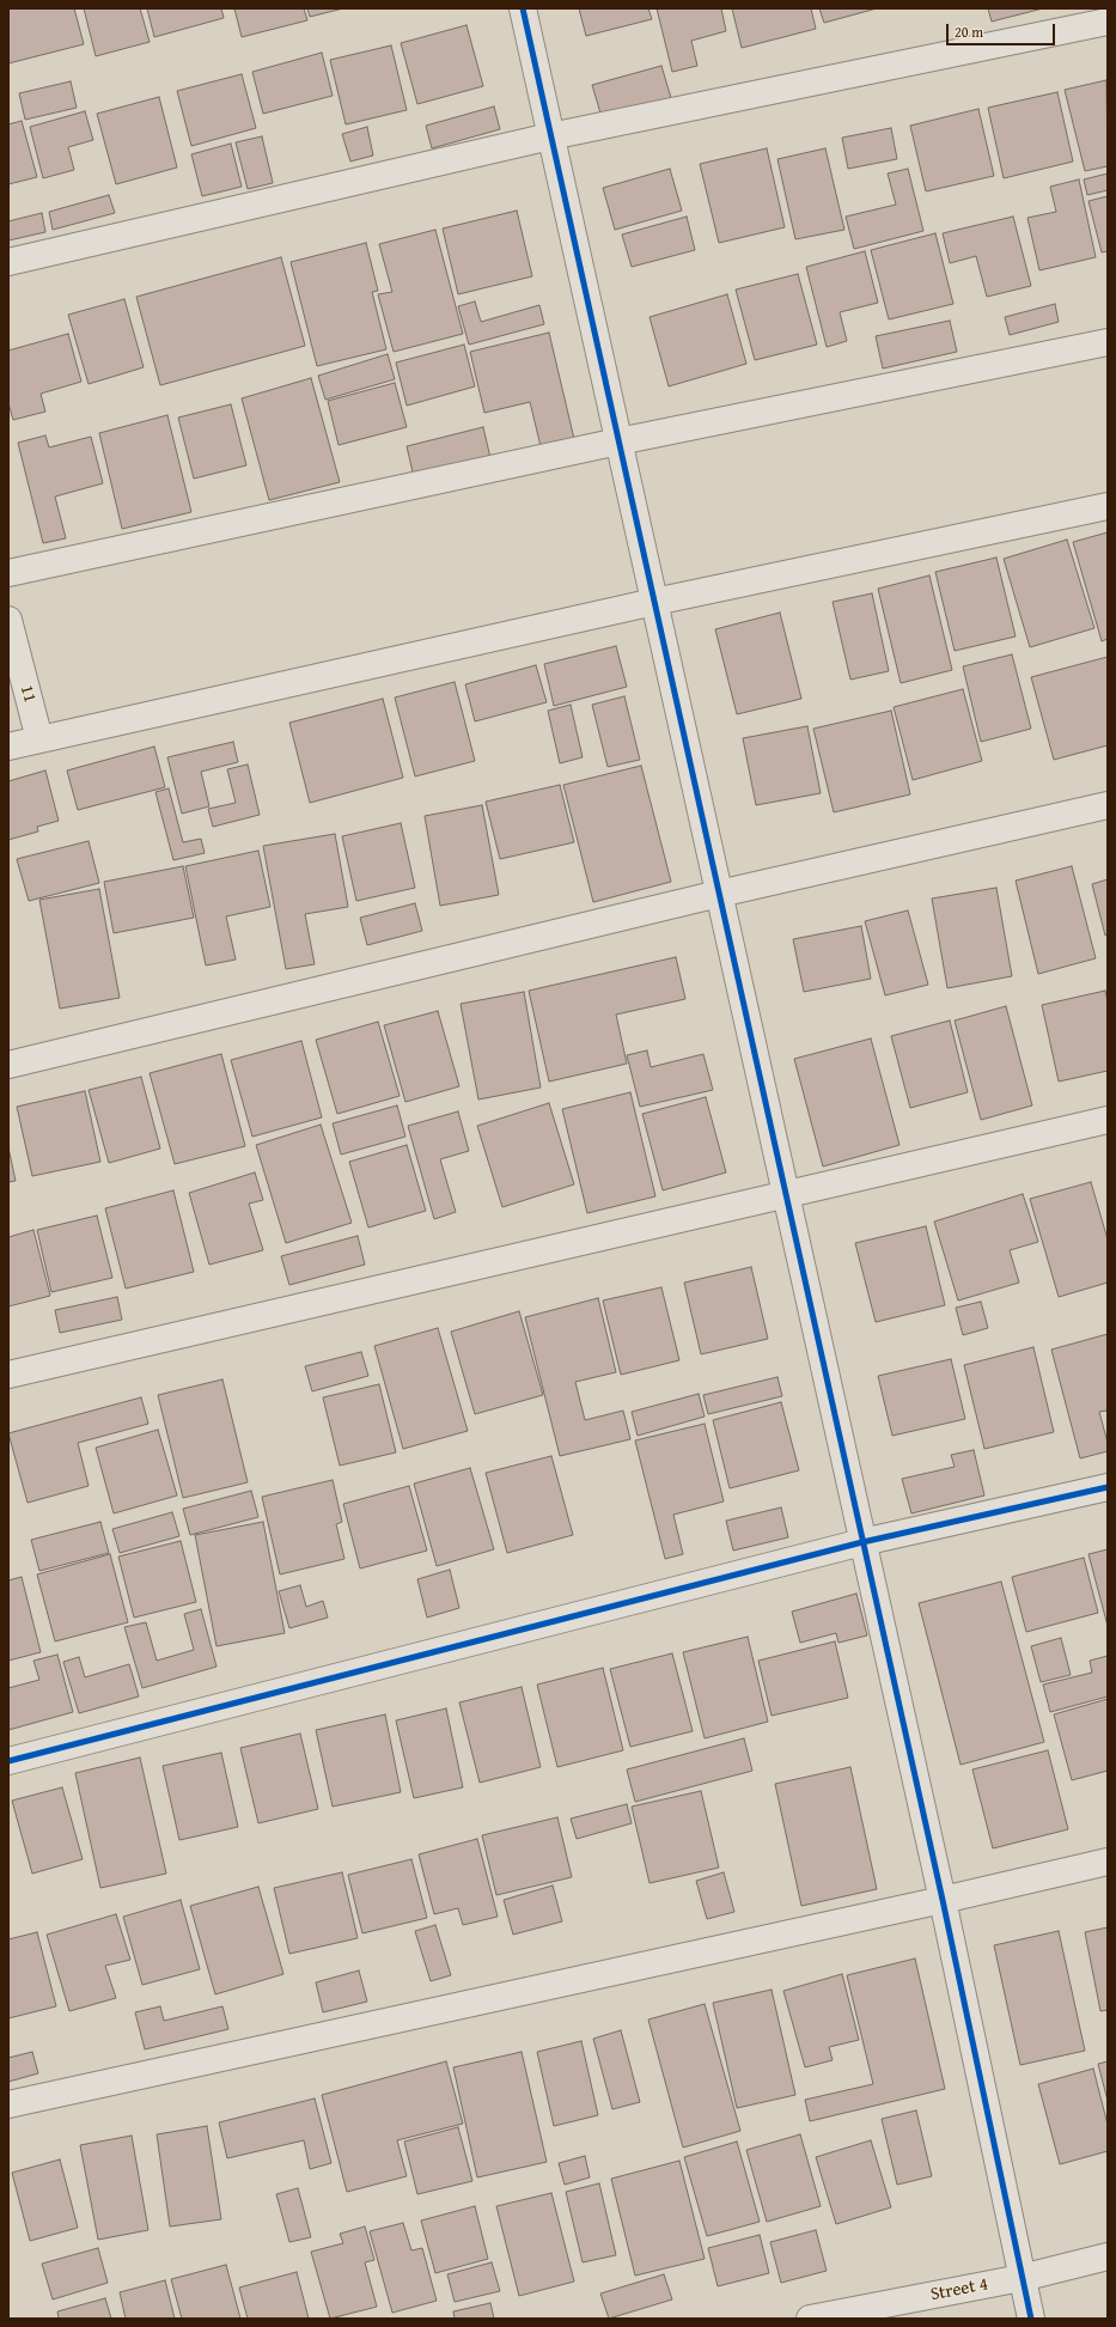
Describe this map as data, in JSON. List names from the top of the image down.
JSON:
{
  "streets": {
    "street": ["11", "Street 4"]
  },
  "scale_bar": "20 m"
}
